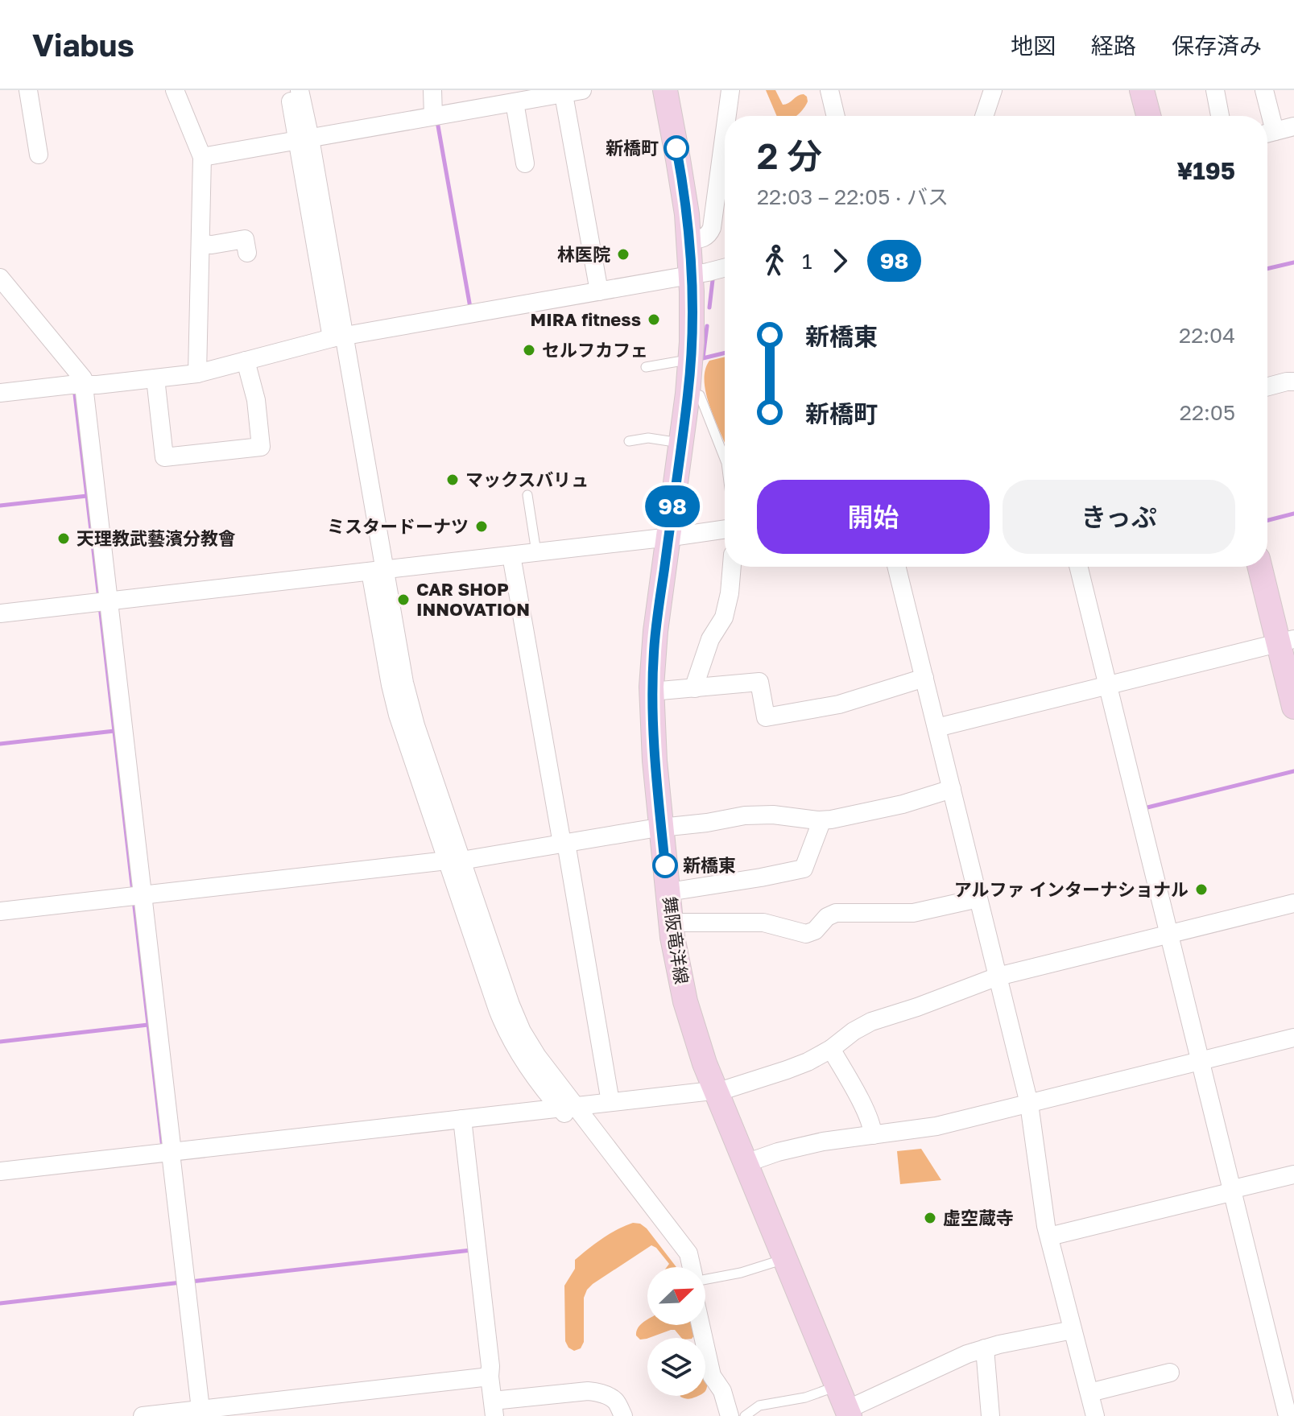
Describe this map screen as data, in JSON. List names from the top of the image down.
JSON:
{
  "streets": {
    "main road": ["舞阪竜洋線"]
  },
  "places": [
    "新橋町",
    "林医院",
    "MIRA fitness",
    "セルフカフェ",
    "マックスバリュ",
    "ミスタードーナツ",
    "天理教武藝濱分教會",
    "CAR SHOP INNOVATION",
    "新橋東",
    "アルファ インターナショナル",
    "虚空蔵寺"
  ],
  "lines": ["bus line 98"],
  "north": "top right",
  "page": {
    "header": "Viabus",
    "nav": ["地図", "経路", "保存済み"],
    "on_map": "98",
    "heading": ["2 分", "22:03 – 22:05 · バス", "¥195"],
    "legs": ["1", "98"],
    "list": [
      {
        "name": "新橋東",
        "value": "22:04"
      },
      {
        "name": "新橋町",
        "value": "22:05"
      }
    ],
    "buttons": ["開始", "きっぷ"]
  }
}
